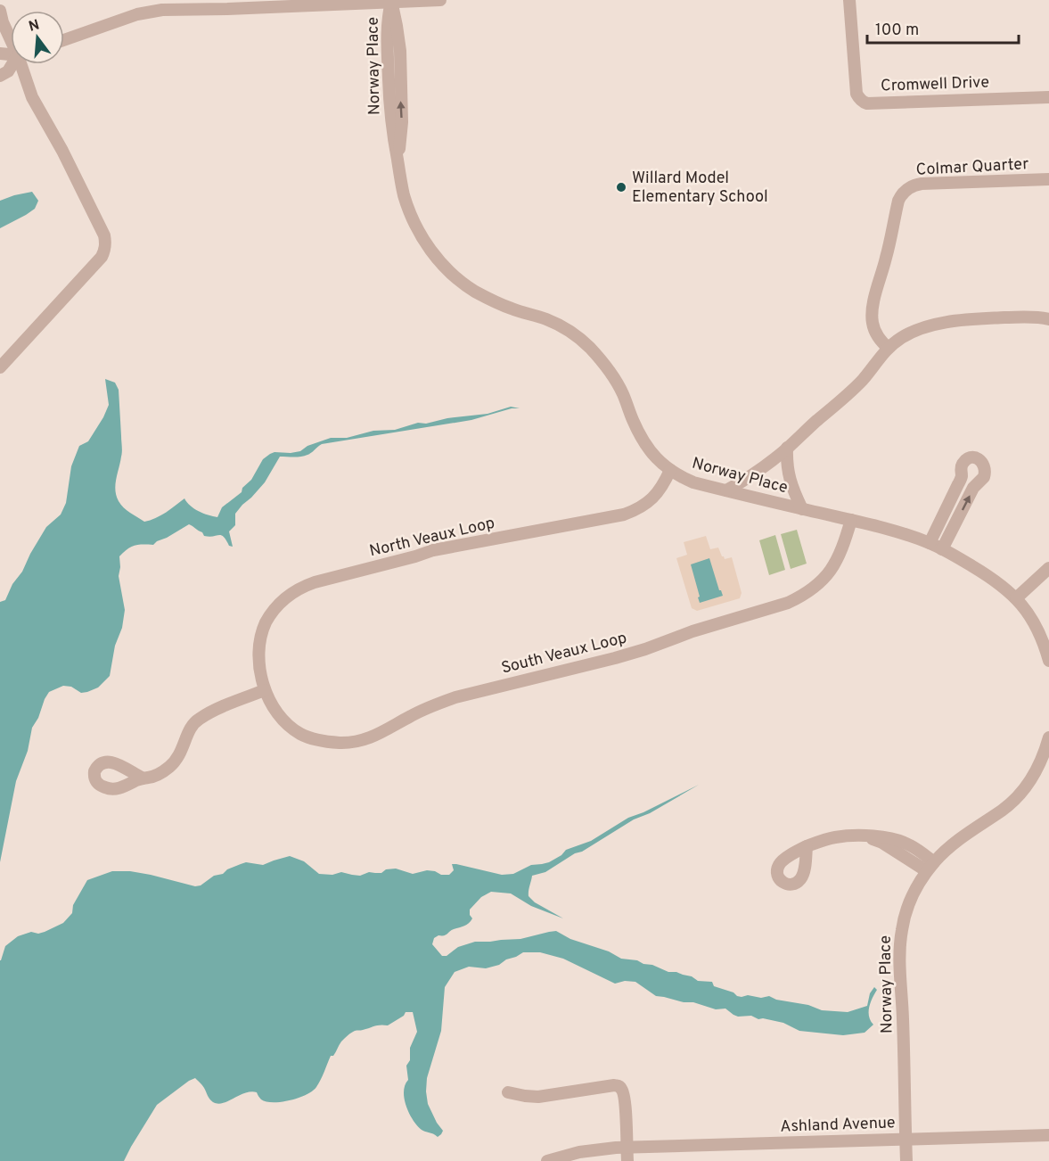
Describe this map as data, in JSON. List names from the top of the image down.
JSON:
{
  "streets": {
    "street": [
      "Norway Place",
      "Cromwell Drive",
      "Colmar Quarter",
      "North Veaux Loop",
      "South Veaux Loop",
      "Ashland Avenue"
    ]
  },
  "crossings": [
    ["Norway Place", "North Veaux Loop"],
    ["Norway Place", "South Veaux Loop"],
    ["Norway Place", "Ashland Avenue"],
    ["North Veaux Loop", "South Veaux Loop"]
  ],
  "places": ["Willard Model Elementary School"],
  "scale_bar": "100 m",
  "north": "top"
}
